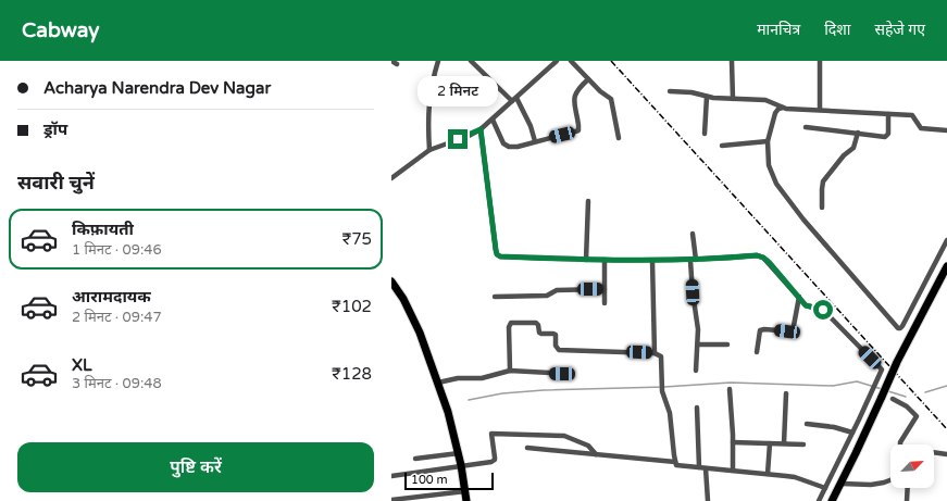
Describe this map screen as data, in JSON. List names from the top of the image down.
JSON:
{
  "scale_bar": "100 m",
  "north": "top right",
  "page": {
    "header": "Cabway",
    "nav": ["मानचित्र", "दिशा", "सहेजे गए"],
    "banner": ["Acharya Narendra Dev Nagar", "ड्रॉप"],
    "bubble": "2 मिनट",
    "heading": "सवारी चुनें",
    "list": [
      {
        "name": "किफ़ायती",
        "note": "1 मिनट · 09:46",
        "value": "₹75"
      },
      {
        "name": "आरामदायक",
        "note": "2 मिनट · 09:47",
        "value": "₹102"
      },
      {
        "name": "XL",
        "note": "3 मिनट · 09:48",
        "value": "₹128"
      }
    ],
    "buttons": "पुष्टि करें",
    "scale": "100 m"
  }
}
